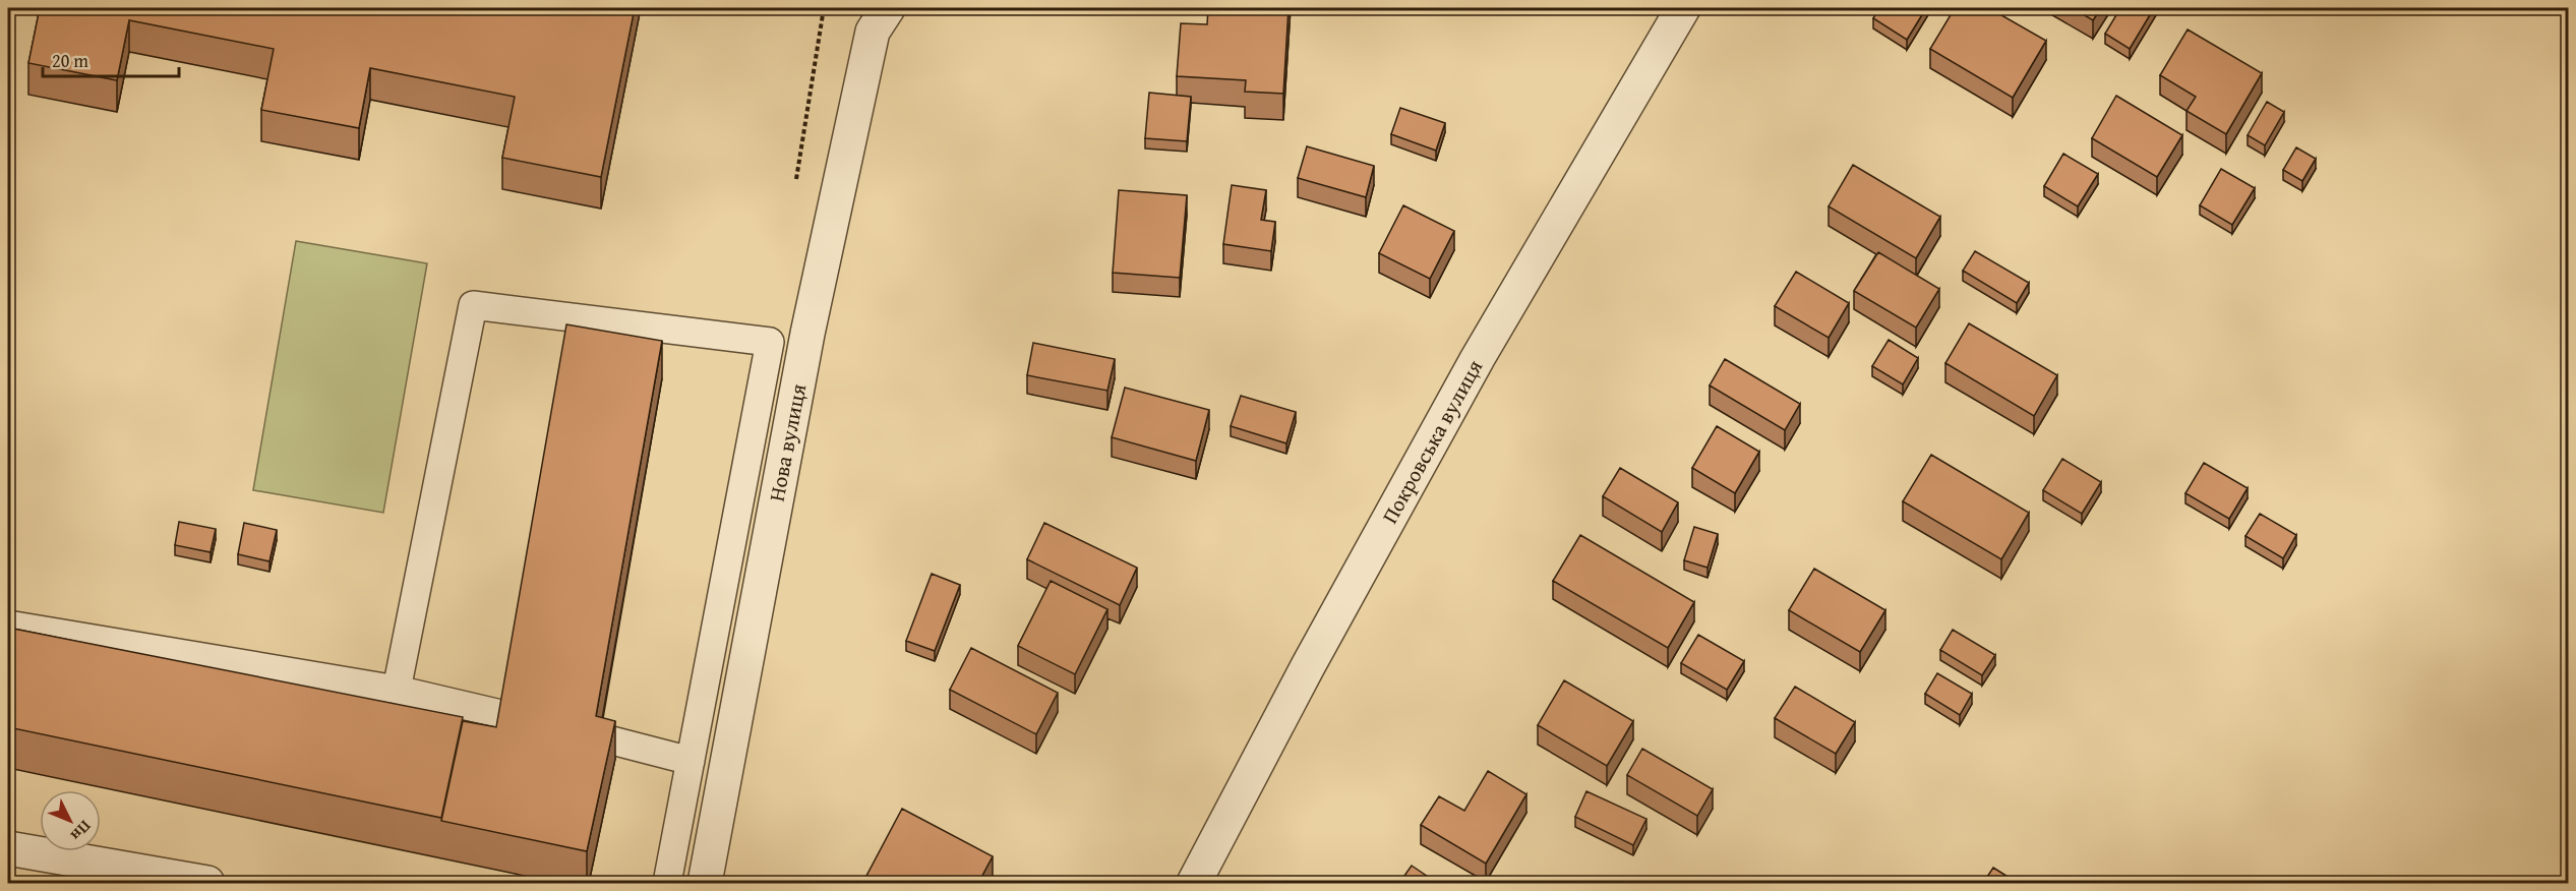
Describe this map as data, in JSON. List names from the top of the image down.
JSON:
{
  "streets": {
    "street": ["Покровська вулиця", "Нова вулиця"]
  },
  "scale_bar": "20 m",
  "north": "bottom right"
}
